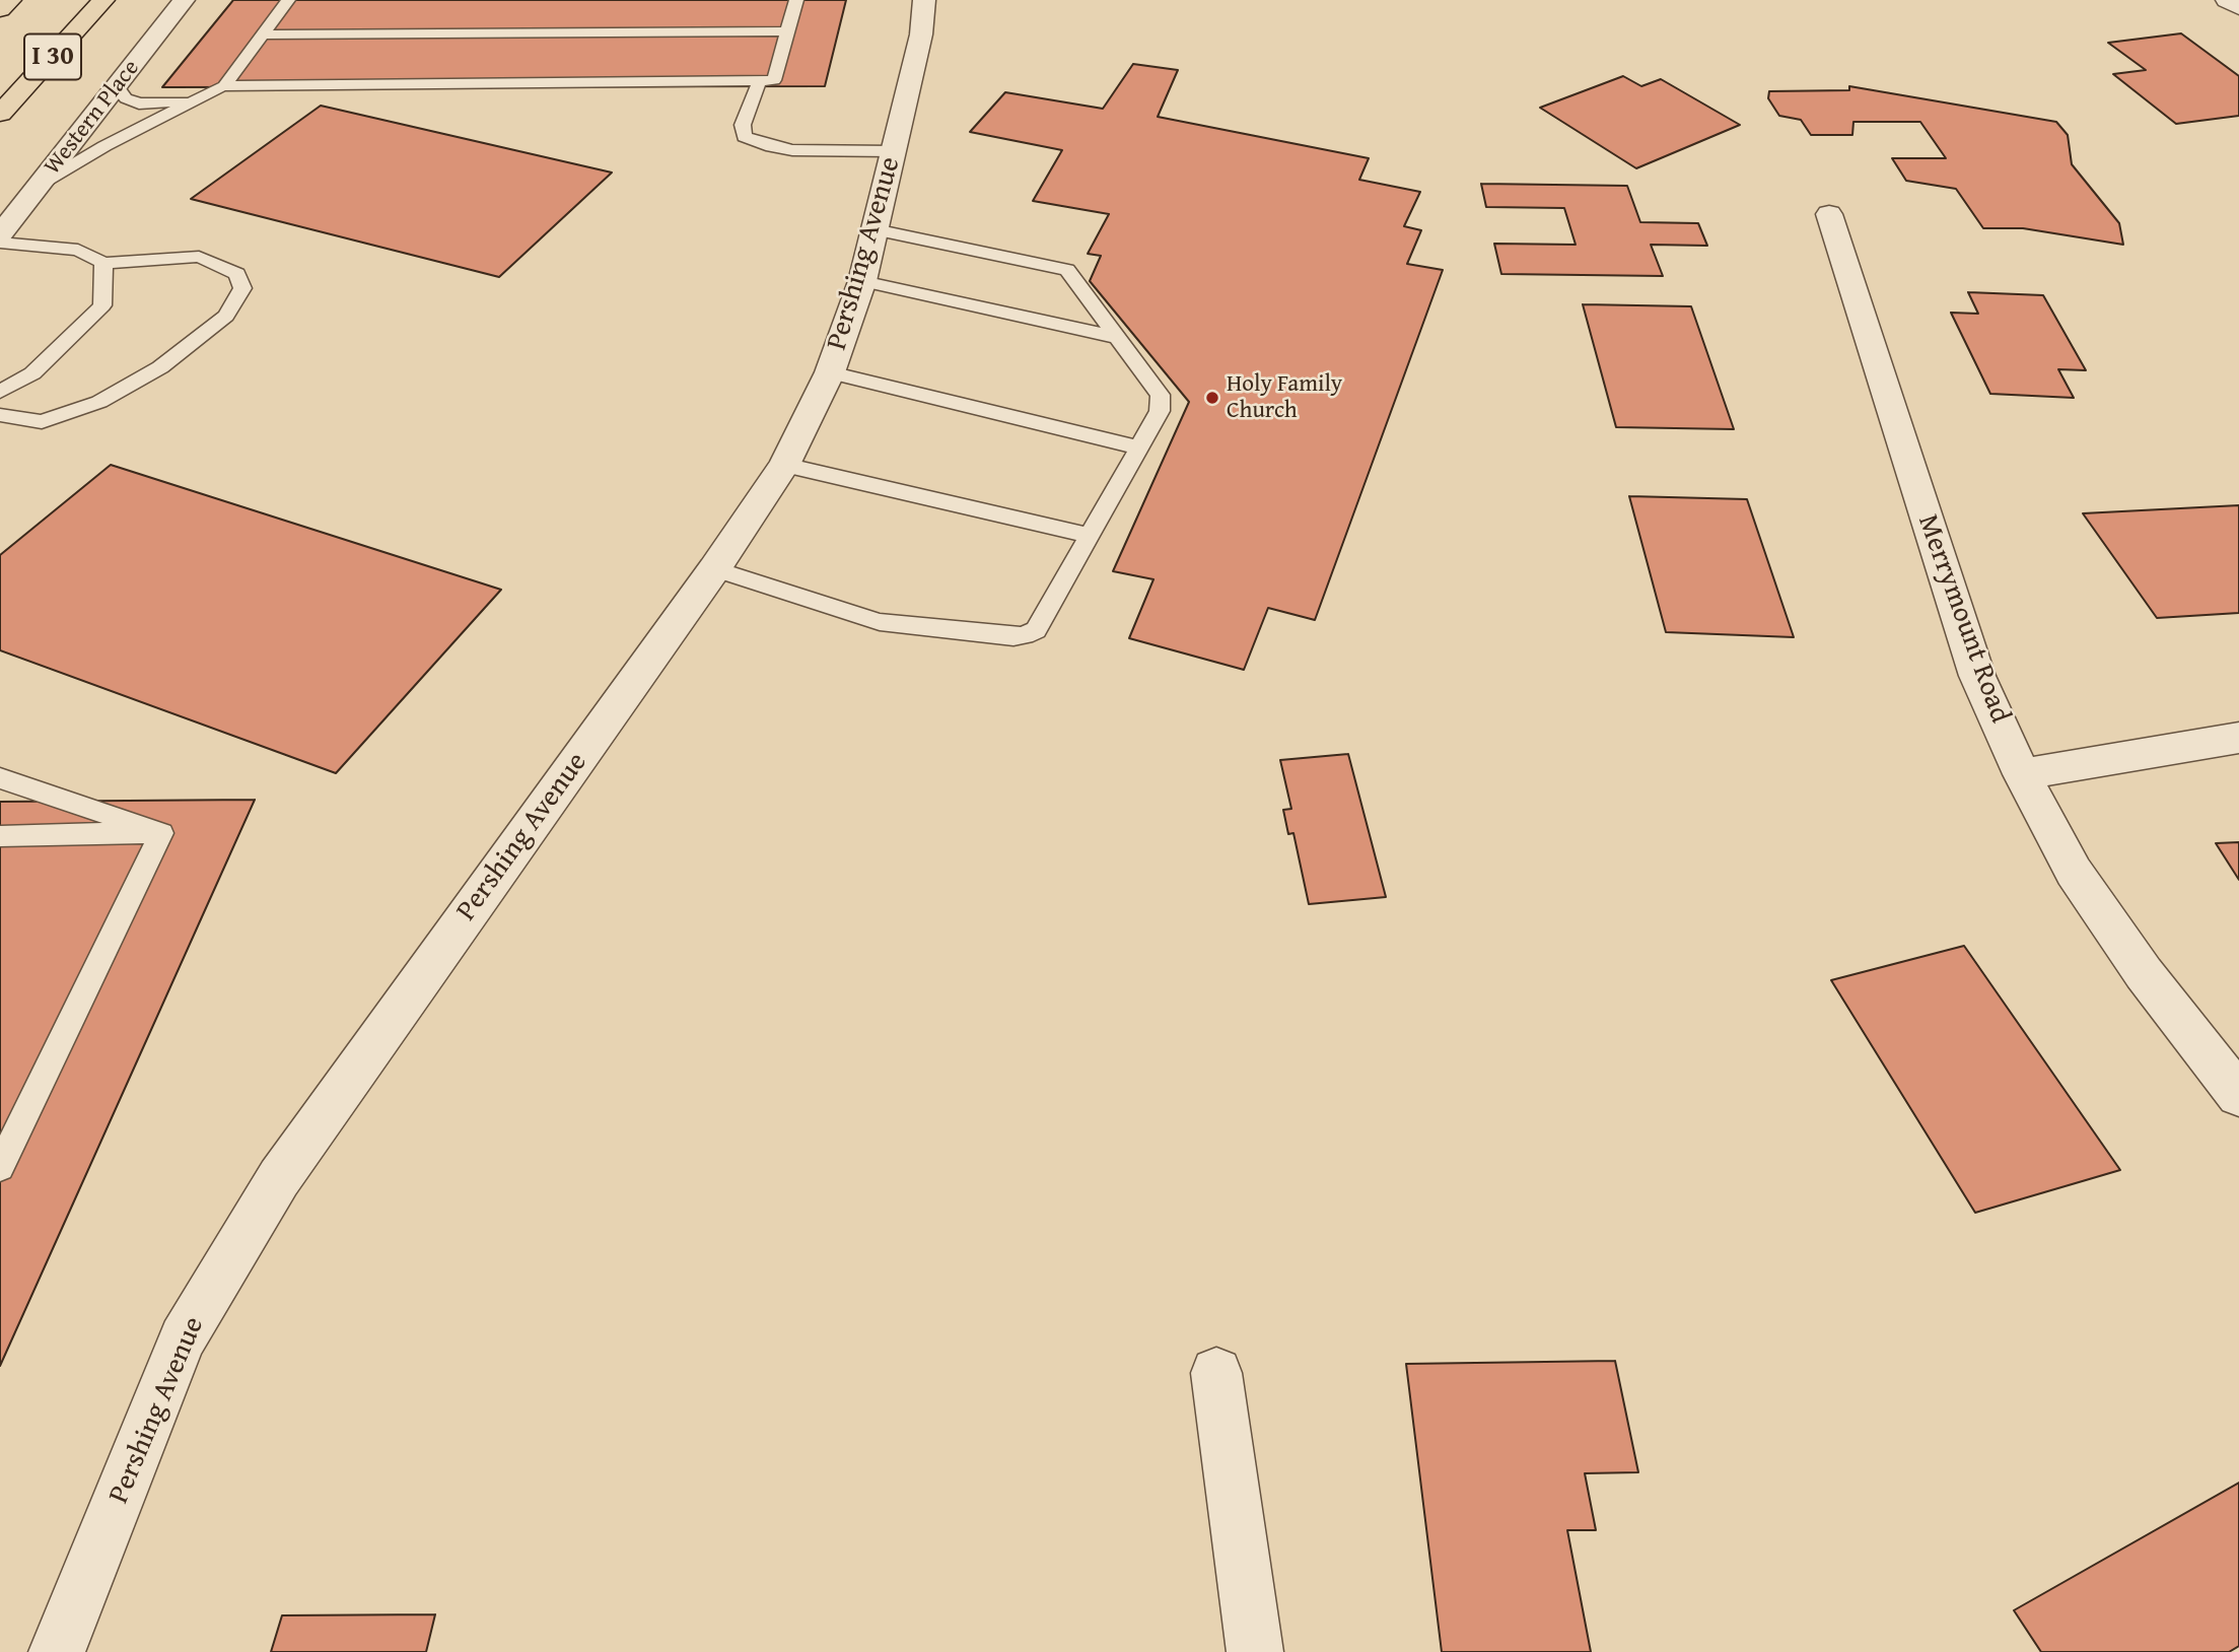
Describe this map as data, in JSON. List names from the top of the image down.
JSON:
{
  "streets": {
    "highway": ["I 30"],
    "street": ["Western Place", "Pershing Avenue", "Merrymount Road"]
  },
  "places": ["Holy Family Church"]
}
